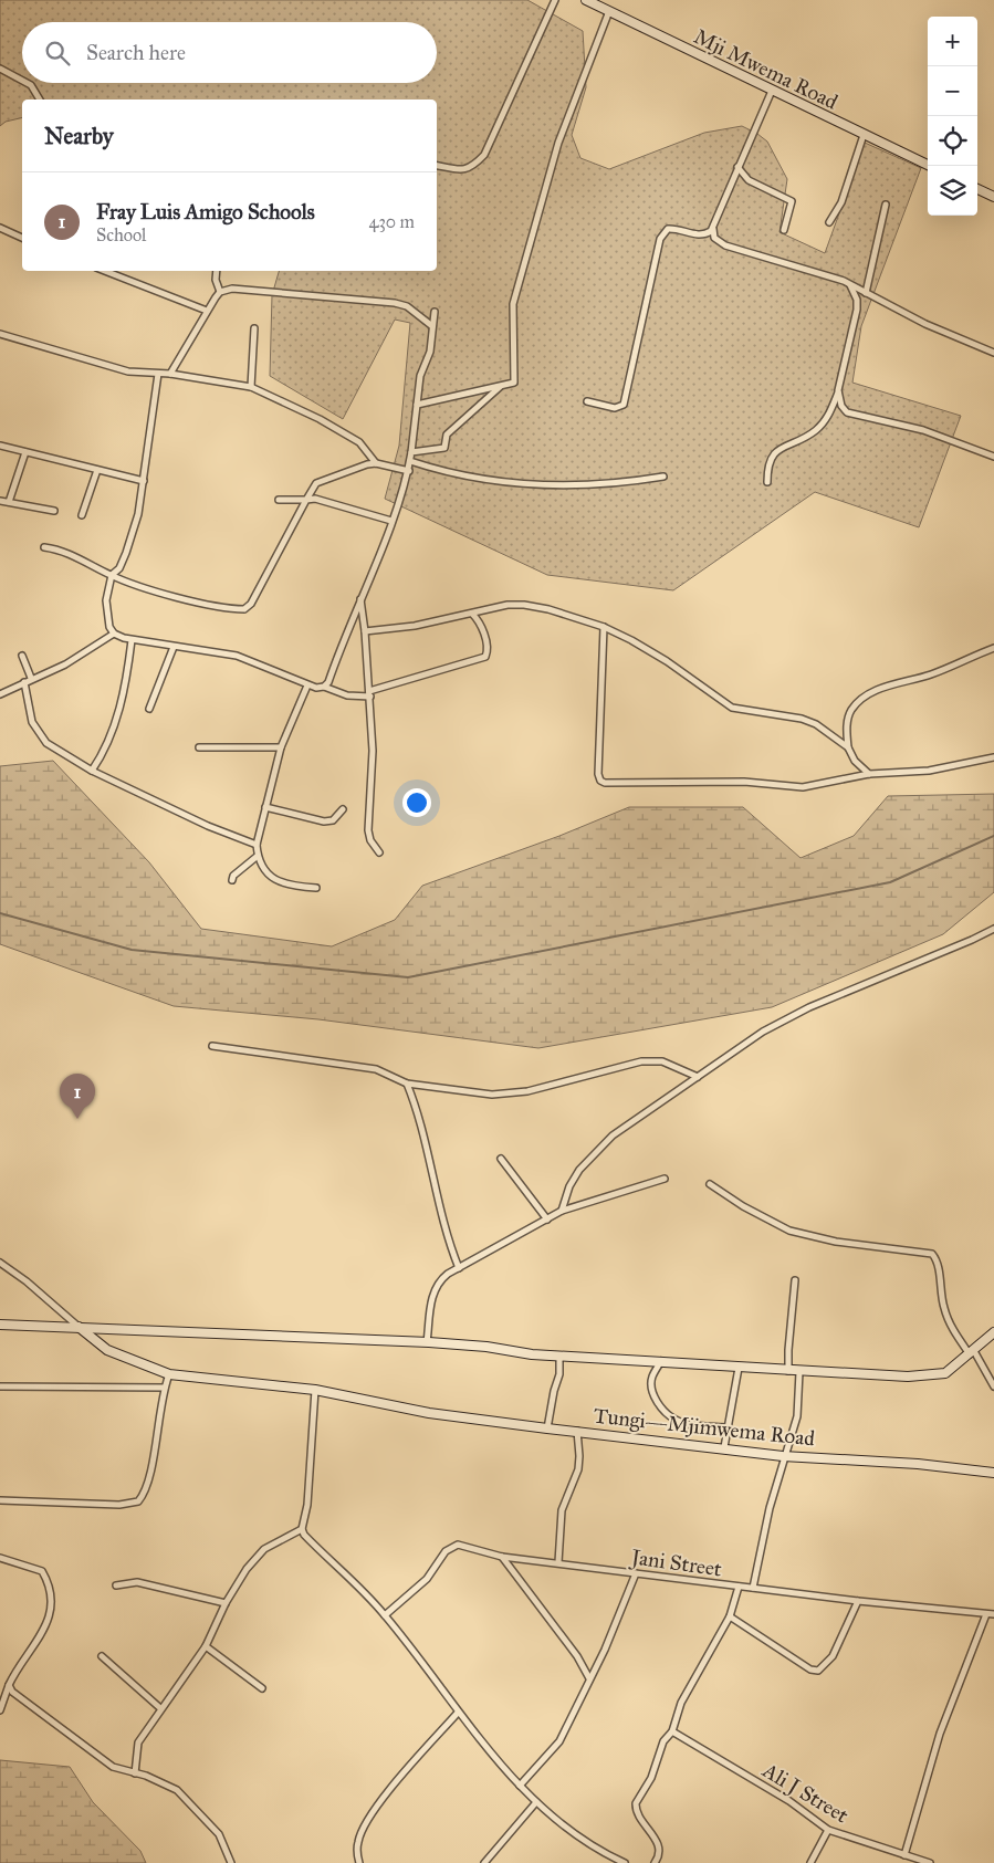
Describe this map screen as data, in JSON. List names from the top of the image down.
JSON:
{
  "streets": {
    "street": [
      "Mji Mwema Road",
      "Tungi—Mjimwema Road",
      "Jani Street",
      "Ali J Street"
    ]
  },
  "page": {
    "map_buttons": ["+", "−"],
    "search": "Search here",
    "heading": "Nearby",
    "list": [
      {
        "mark": "1",
        "name": "Fray Luis Amigo Schools",
        "note": "School",
        "value": "430 m"
      }
    ],
    "pins": "1"
  }
}
